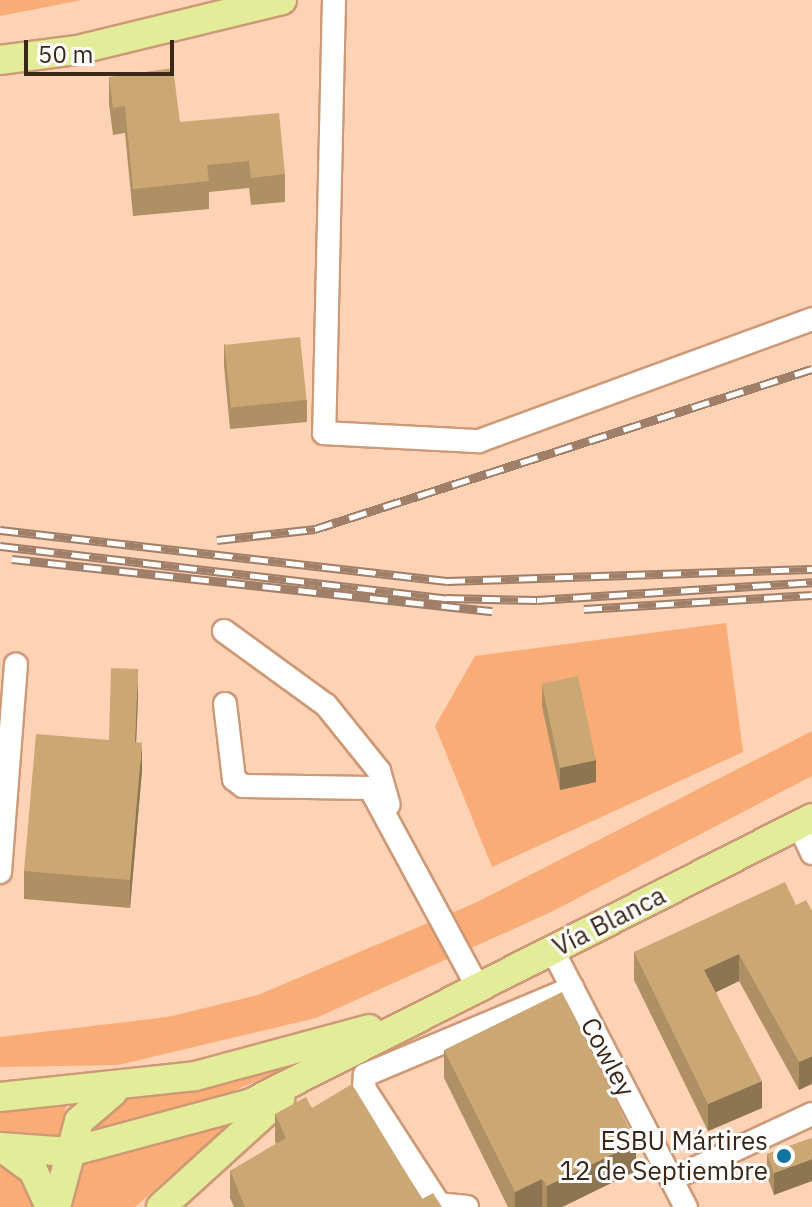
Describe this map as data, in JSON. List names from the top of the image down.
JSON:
{
  "streets": {
    "main road": ["Vía Blanca"],
    "street": ["Cowley"]
  },
  "crossings": [
    ["Vía Blanca", "Cowley"]
  ],
  "places": ["ESBU Mártires 12 de Septiembre"],
  "scale_bar": "50 m"
}
